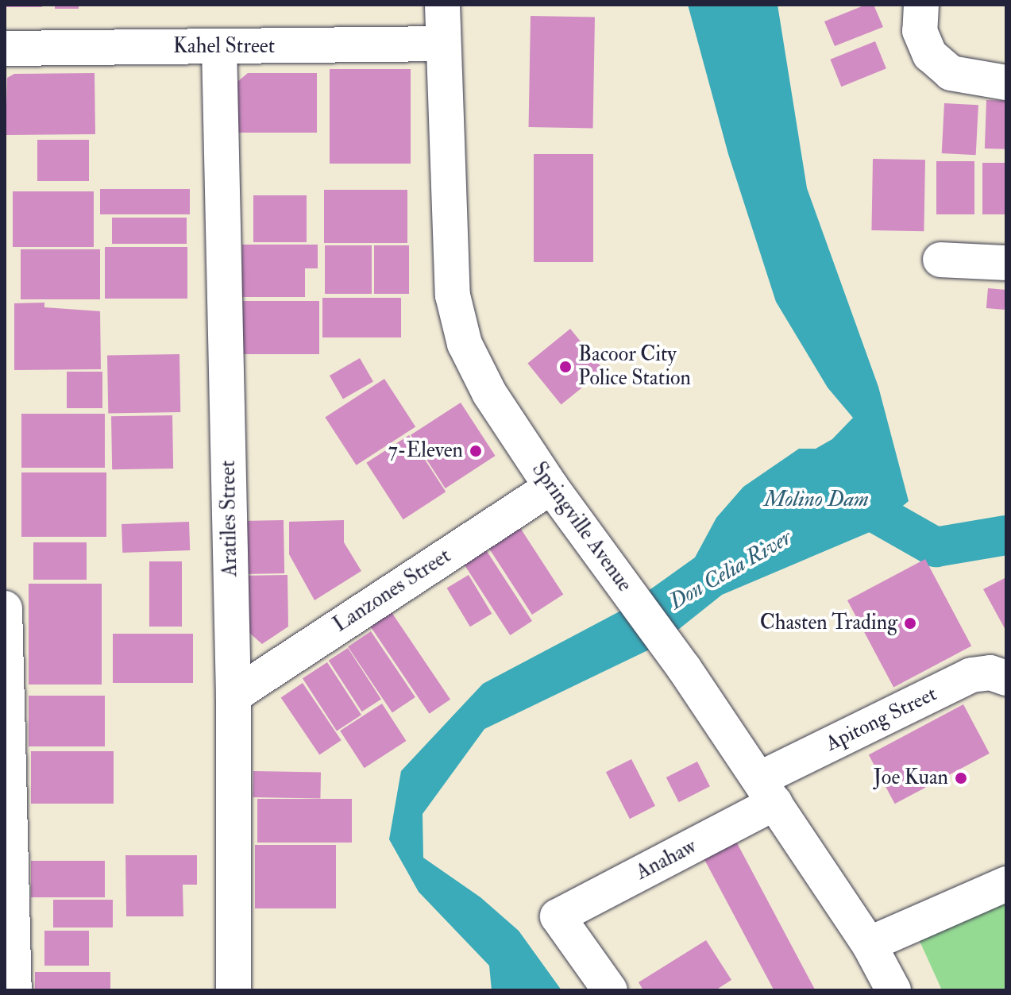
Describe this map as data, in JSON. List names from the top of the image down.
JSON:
{
  "streets": {
    "street": [
      "Kahel Street",
      "Aratiles Street",
      "Springville Avenue",
      "Lanzones Street",
      "Apitong Street",
      "Anahaw"
    ]
  },
  "crossings": [
    ["Kahel Street", "Aratiles Street"],
    ["Kahel Street", "Springville Avenue"],
    ["Aratiles Street", "Lanzones Street"],
    ["Springville Avenue", "Lanzones Street"],
    ["Springville Avenue", "Apitong Street"],
    ["Springville Avenue", "Anahaw"],
    ["Apitong Street", "Anahaw"]
  ],
  "water": ["Molino Dam", "Don Celia River"],
  "places": [
    "Bacoor City Police Station",
    "7-Eleven",
    "Chasten Trading",
    "Joe Kuan"
  ]
}
